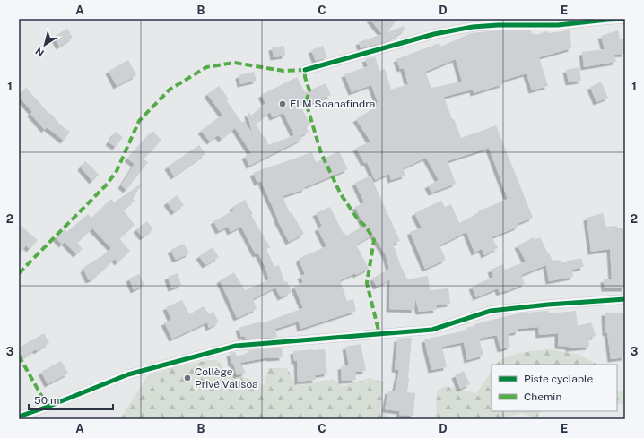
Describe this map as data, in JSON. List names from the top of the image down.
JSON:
{
  "places": ["FLM Soanafindra", "Collège Privé Valisoa"],
  "legend": ["Piste cyclable", "Chemin"],
  "scale_bar": "50 m",
  "north": "bottom left",
  "grid": {
    "columns": [
      "A",
      "B",
      "C",
      "D",
      "E"
    ],
    "rows": ["1", "2", "3"]
  }
}
